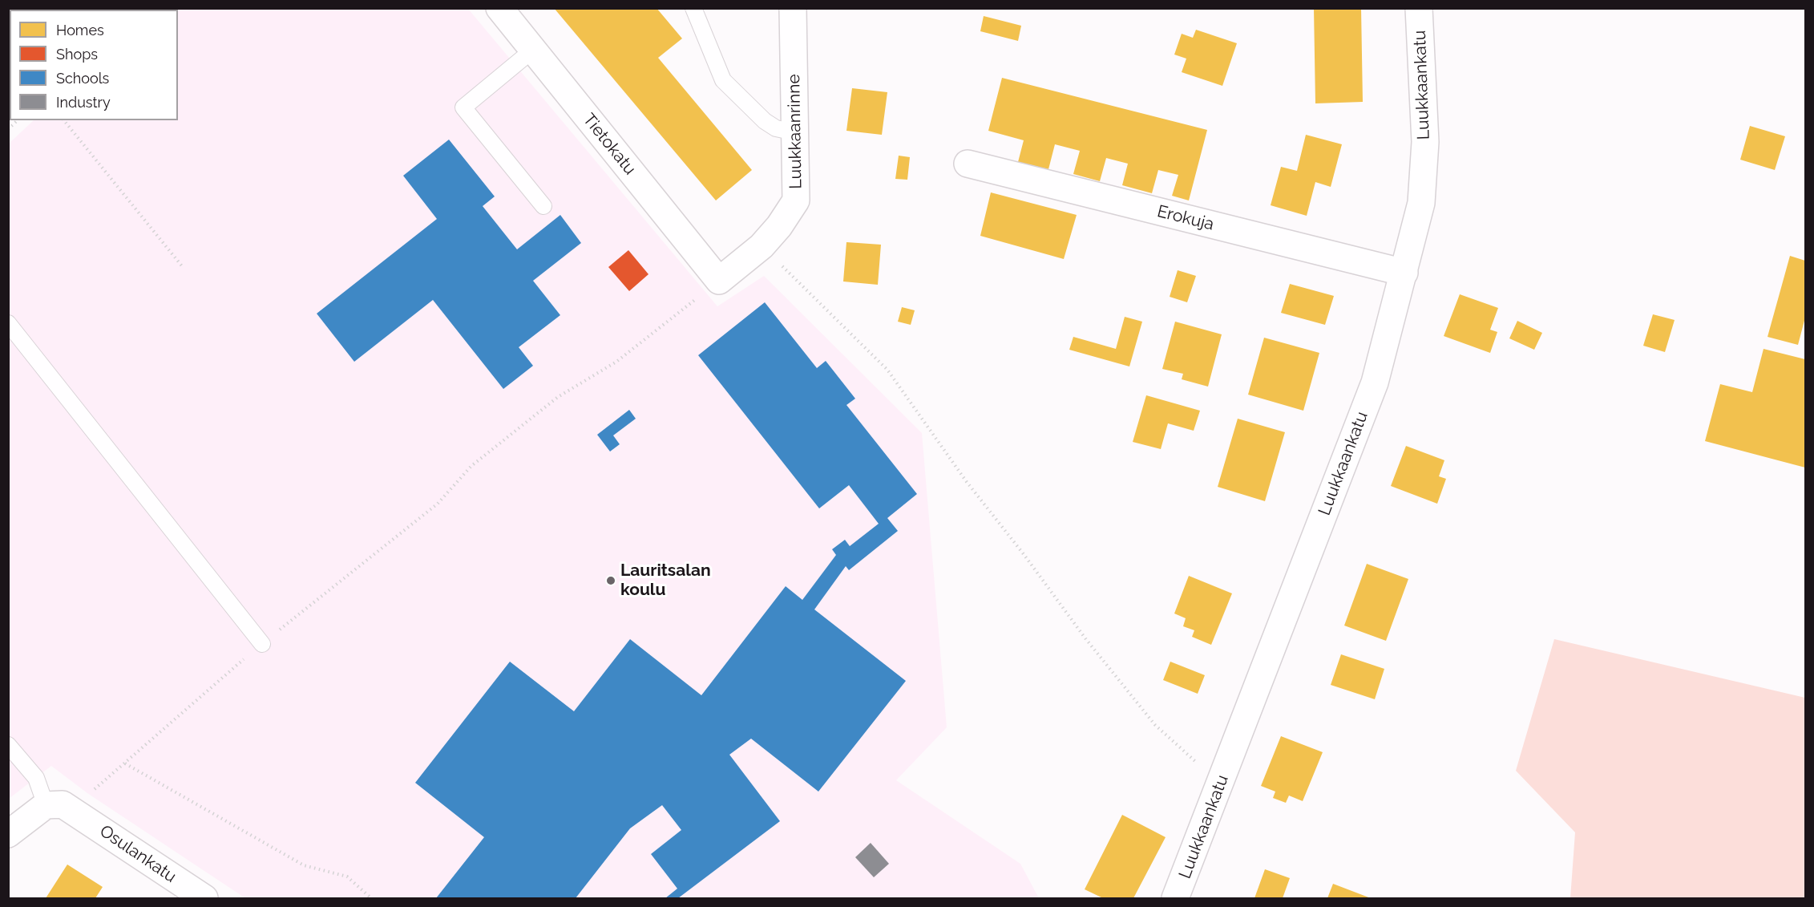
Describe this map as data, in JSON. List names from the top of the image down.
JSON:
{
  "streets": {
    "street": [
      "Luukkaankatu",
      "Luukkaanrinne",
      "Tietokatu",
      "Erokuja",
      "Osulankatu"
    ]
  },
  "crossings": [
    ["Luukkaankatu", "Erokuja"],
    ["Luukkaanrinne", "Tietokatu"]
  ],
  "places": ["Lauritsalan koulu"],
  "legend": [
    "Homes",
    "Shops",
    "Schools",
    "Industry"
  ]
}
